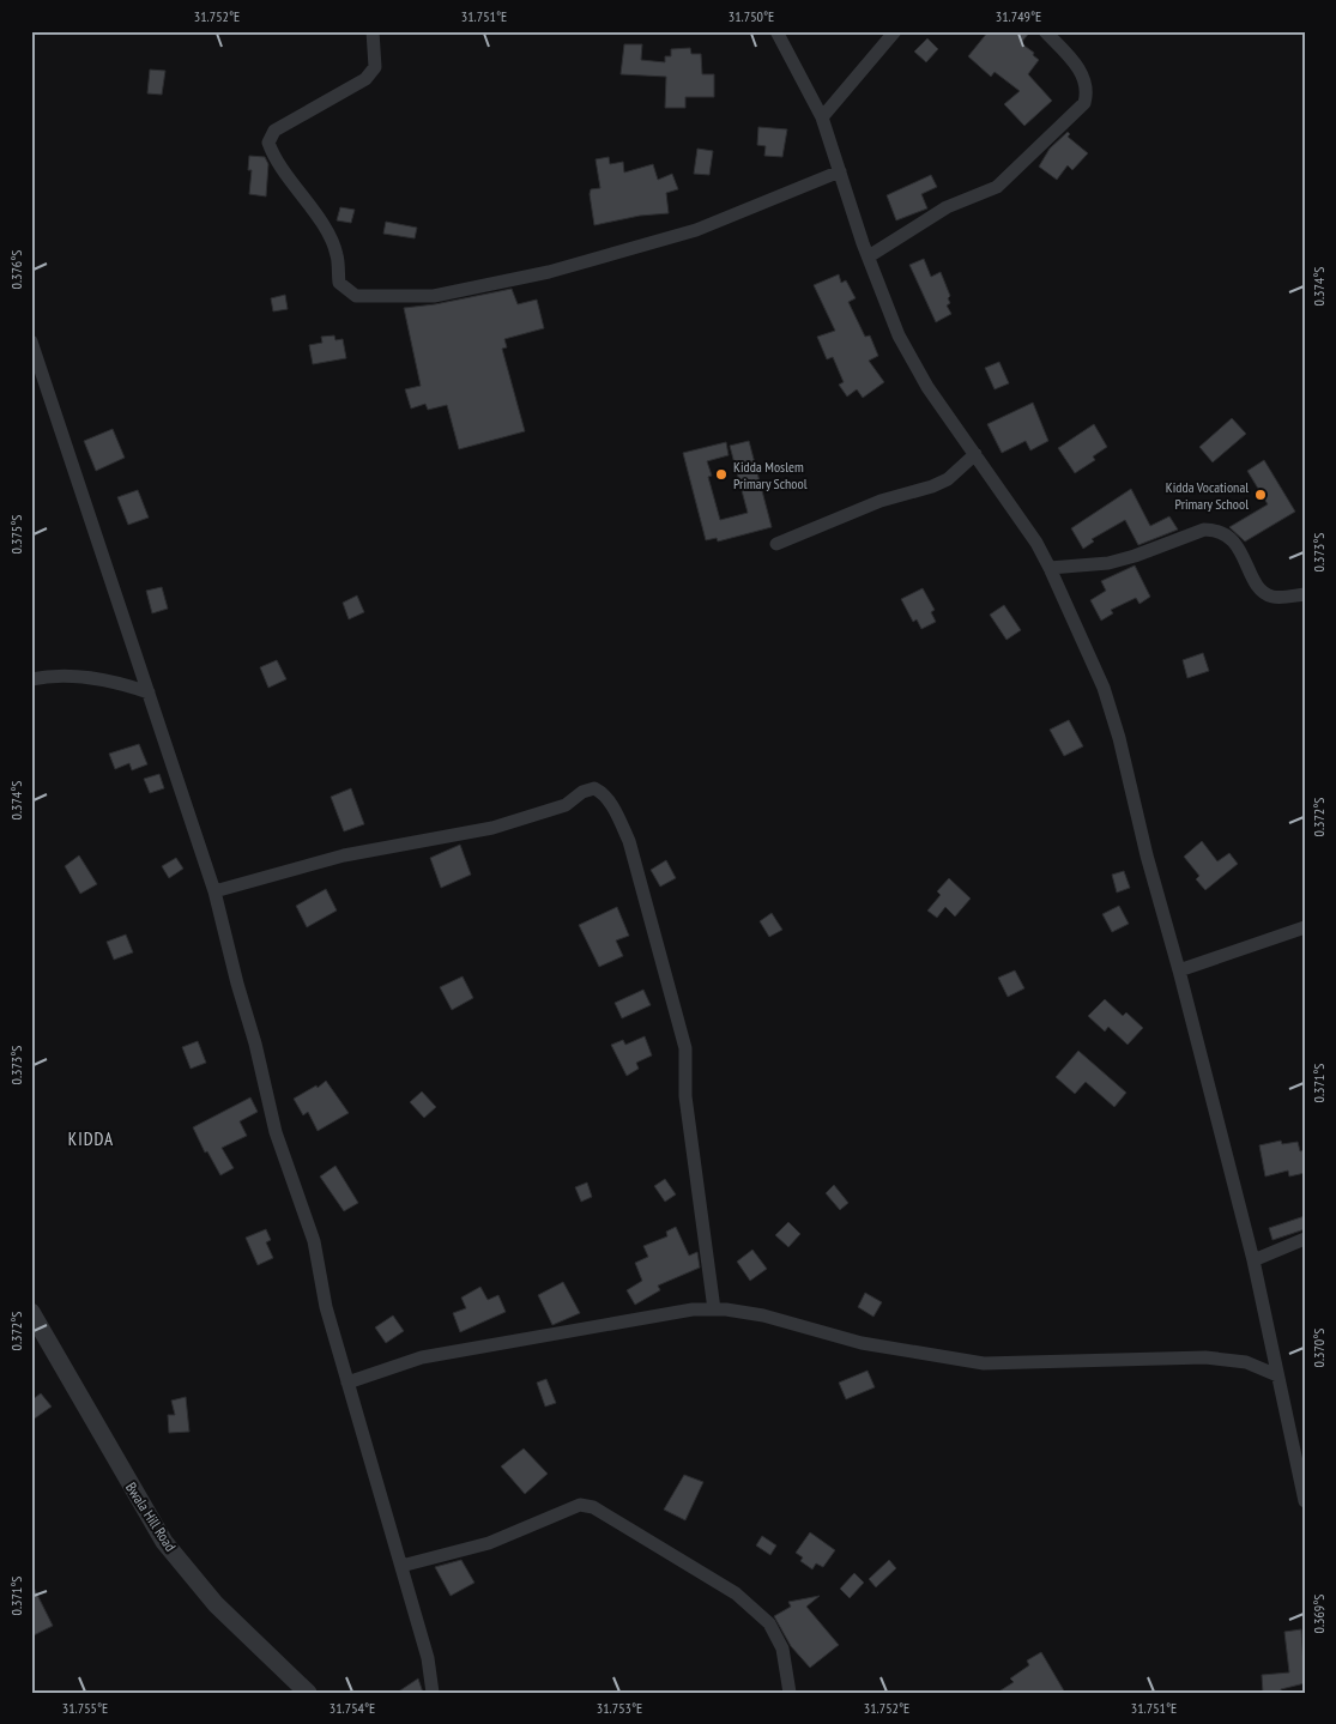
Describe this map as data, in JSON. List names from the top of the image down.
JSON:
{
  "streets": {
    "street": ["Bwala Hill Road"]
  },
  "districts": ["KIDDA"],
  "places": ["Kidda Moslem Primary School", "Kidda Vocational Primary School"],
  "coordinates": [
    "31.752°E",
    "31.751°E",
    "31.750°E",
    "31.749°E",
    "0.376°S",
    "0.374°S",
    "0.375°S",
    "0.373°S",
    "0.372°S",
    "0.371°S",
    "0.370°S",
    "0.369°S",
    "31.755°E",
    "31.754°E",
    "31.753°E"
  ]
}
